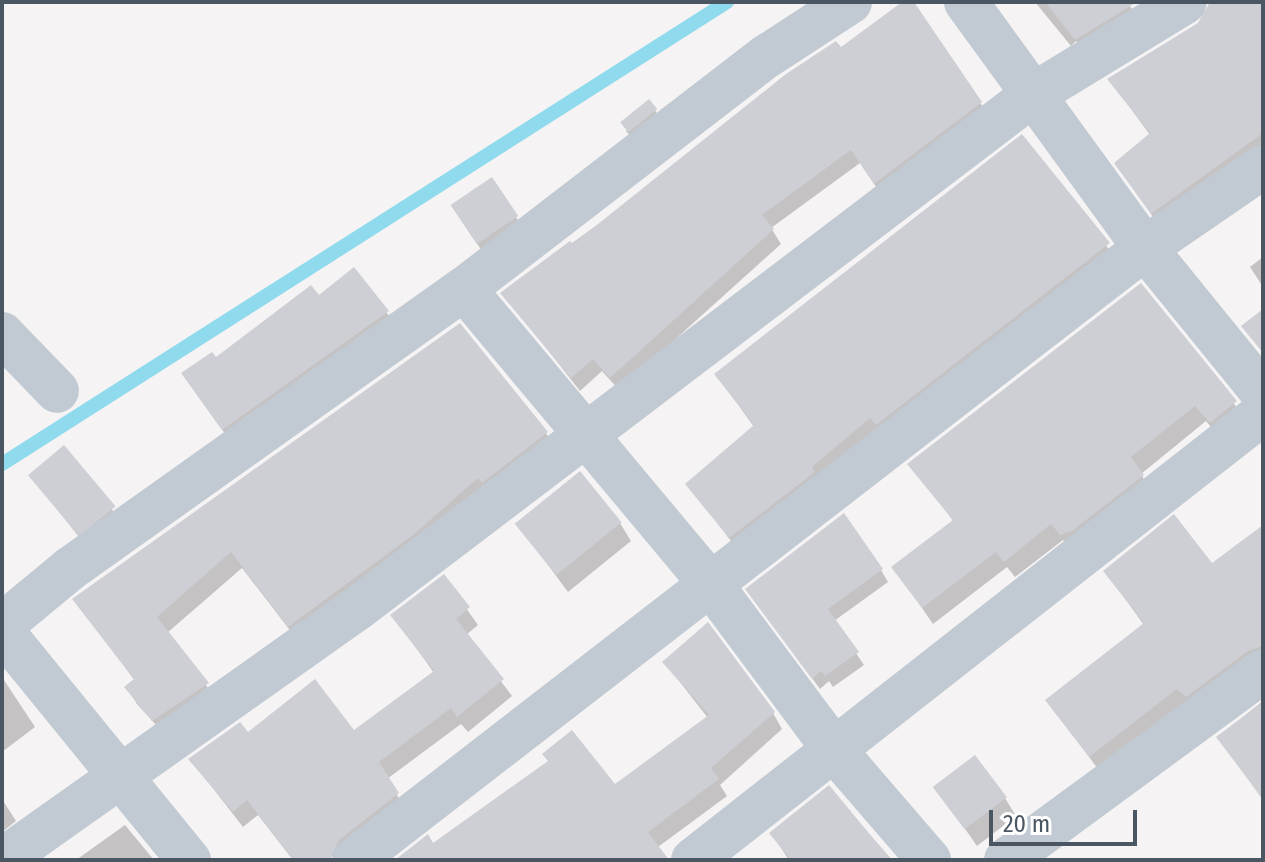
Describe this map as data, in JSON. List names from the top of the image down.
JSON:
{
  "scale_bar": "20 m"
}
